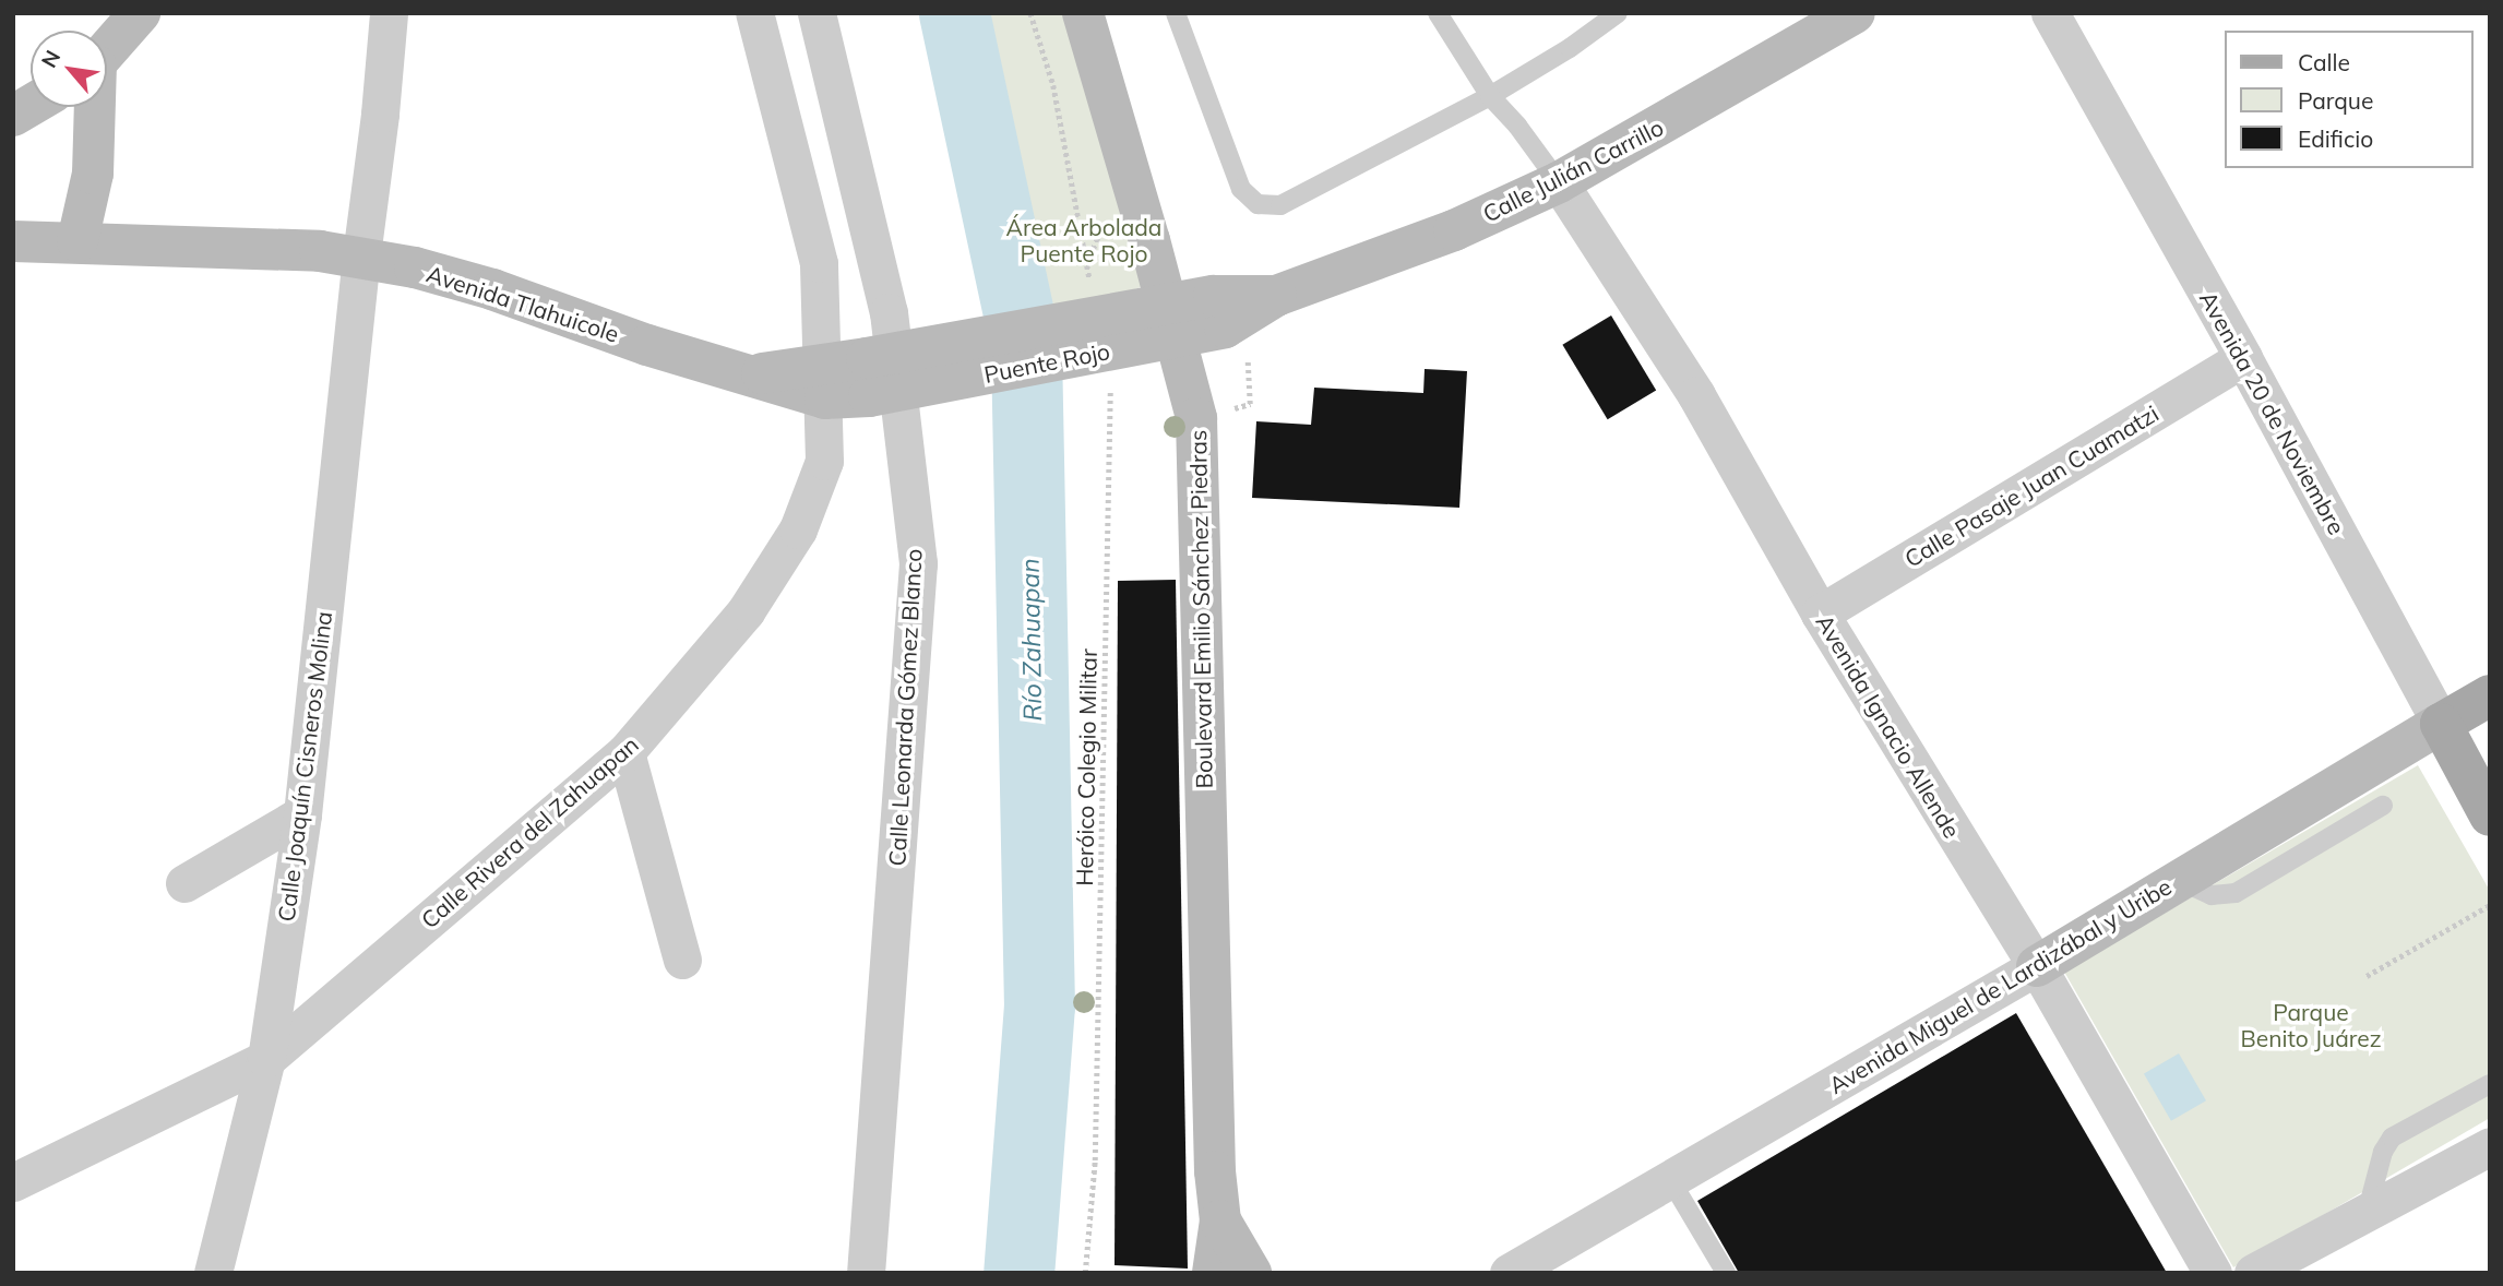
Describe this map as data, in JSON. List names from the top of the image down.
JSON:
{
  "streets": {
    "main road": ["Avenida 20 de Noviembre", "Avenida Miguel de Lardizábal y Uribe"],
    "street": [
      "Calle Julián Carrillo",
      "Avenida Tlahuicole",
      "Puente Rojo",
      "Calle Pasaje Juan Cuamatzi",
      "Boulevard Emilio Sánchez Piedras",
      "Calle Leonarda Gómez Blanco",
      "Avenida Ignacio Allende",
      "Calle Joaquín Cisneros Molina",
      "Calle Rivera del Zahuapan"
    ],
    "path": ["Heróico Colegio Militar"]
  },
  "crossings": [
    ["Calle Julián Carrillo", "Puente Rojo"],
    ["Calle Julián Carrillo", "Avenida Ignacio Allende"],
    ["Avenida Tlahuicole", "Puente Rojo"],
    ["Avenida Tlahuicole", "Calle Rivera del Zahuapan"],
    ["Avenida 20 de Noviembre", "Calle Pasaje Juan Cuamatzi"],
    ["Avenida 20 de Noviembre", "Avenida Miguel de Lardizábal y Uribe"],
    ["Calle Pasaje Juan Cuamatzi", "Avenida Ignacio Allende"],
    ["Avenida Ignacio Allende", "Avenida Miguel de Lardizábal y Uribe"],
    ["Calle Joaquín Cisneros Molina", "Calle Rivera del Zahuapan"]
  ],
  "water": ["Río Zahuapan"],
  "parks": ["Área Arbolada Puente Rojo", "Parque Benito Juárez"],
  "legend": ["Calle", "Parque", "Edificio"],
  "north": "top left"
}
